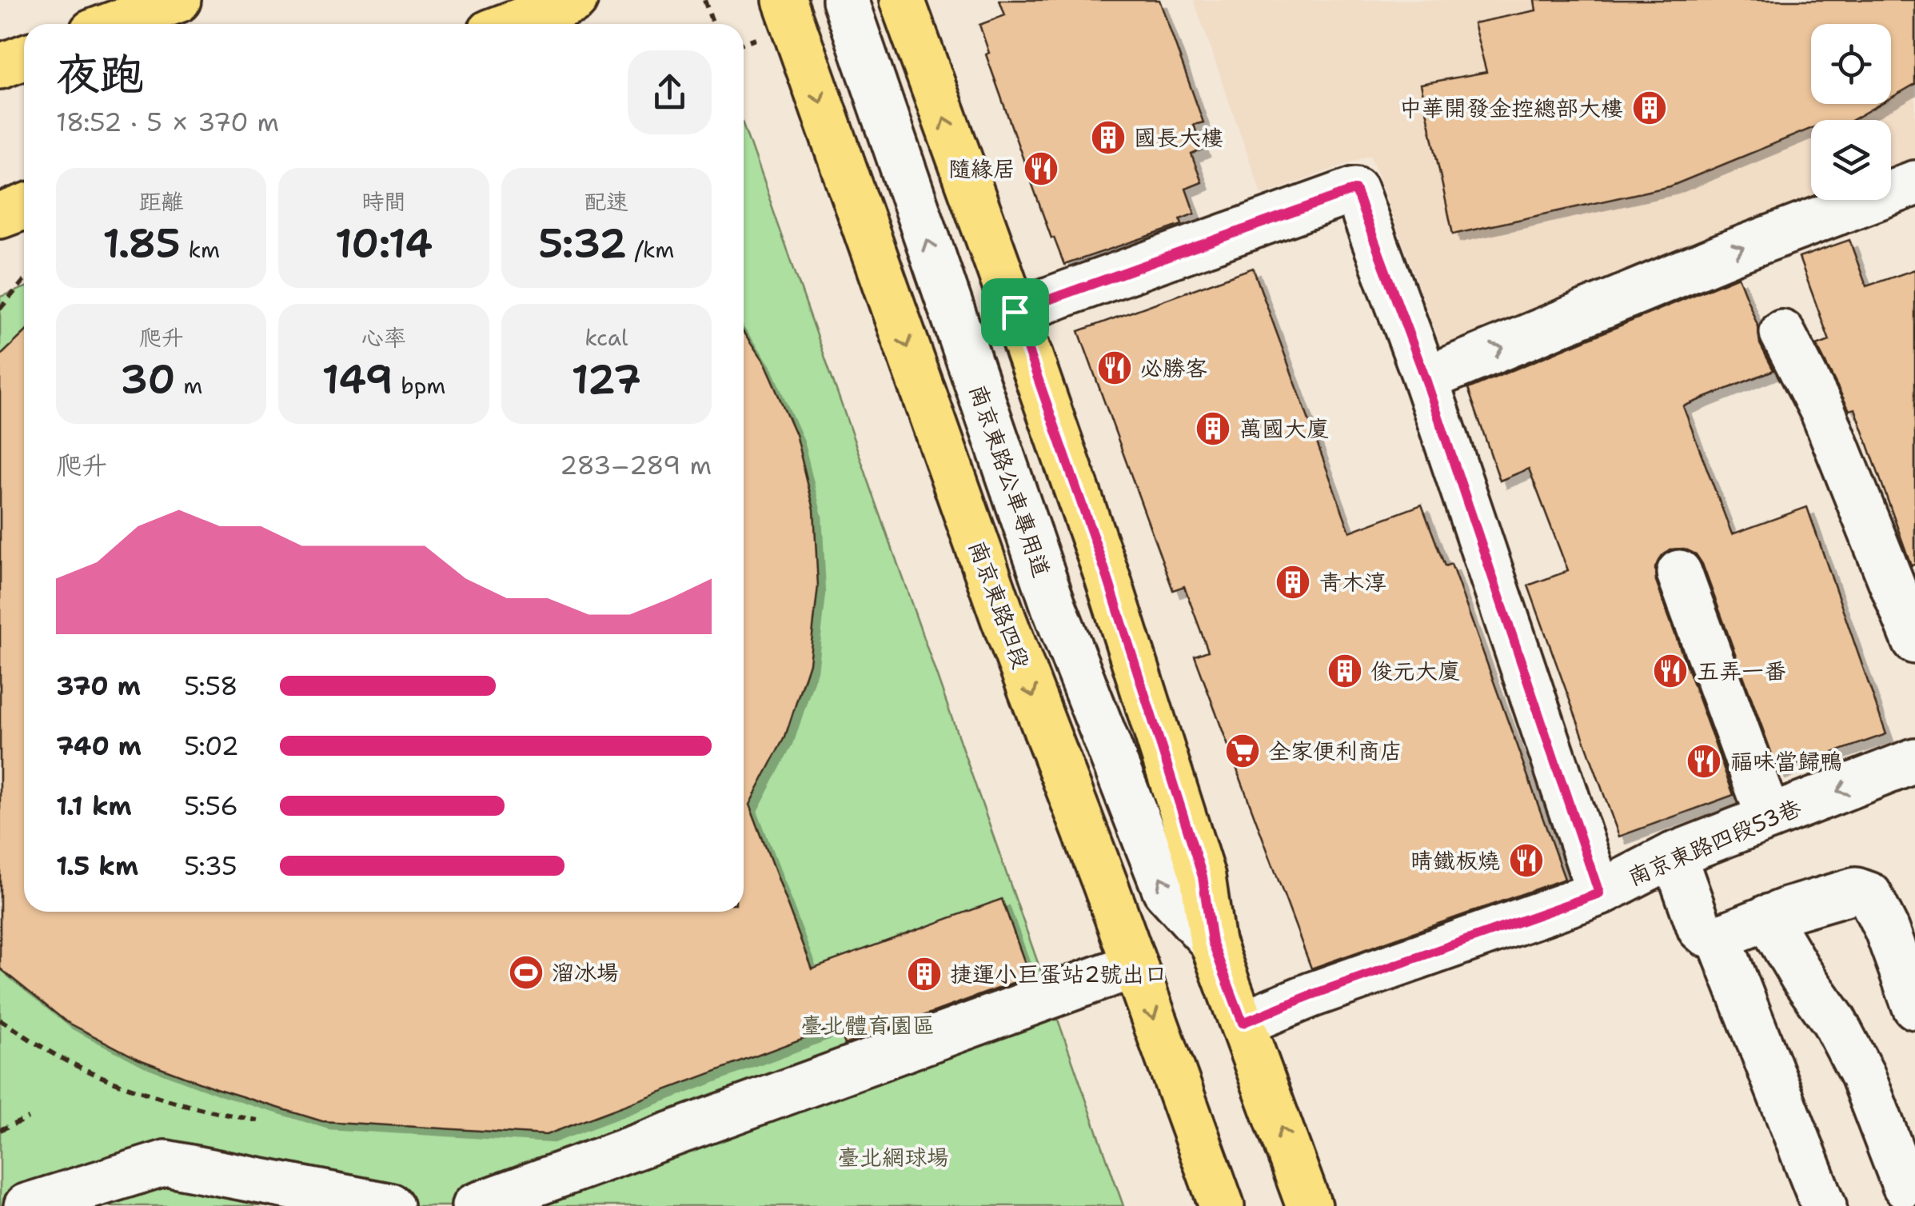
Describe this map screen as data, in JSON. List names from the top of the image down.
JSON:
{
  "streets": {
    "main road": ["南京東路四段"],
    "lane": ["南京東路公車專用道", "南京東路四段53巷"]
  },
  "one_way": ["南京東路公車專用道"],
  "parks": ["臺北體育園區", "臺北網球場"],
  "places": {
    "building": [
      "中華開發金控總部大樓",
      "國長大樓",
      "萬國大廈",
      "青木淳",
      "俊元大廈",
      "捷運小巨蛋站2號出口"
    ],
    "restaurant": [
      "隨緣居",
      "必勝客",
      "五弄一番",
      "福味當歸鴨",
      "晴鐵板燒"
    ],
    "supermarket": ["全家便利商店"],
    "sports": ["溜冰場"]
  },
  "page": {
    "heading": ["夜跑", "18:52 · 5 × 370 m"],
    "stats": [
      ["距離", "1.85 km"],
      ["時間", "10:14"],
      ["配速", "5:32 /km"],
      ["爬升", "30 m"],
      ["心率", "149 bpm"],
      ["kcal", "127"]
    ],
    "chart": ["爬升", "283–289 m"],
    "list": [
      {
        "name": "370 m",
        "note": "5:58"
      },
      {
        "name": "740 m",
        "note": "5:02"
      },
      {
        "name": "1.1 km",
        "note": "5:56"
      },
      {
        "name": "1.5 km",
        "note": "5:35"
      }
    ]
  }
}
